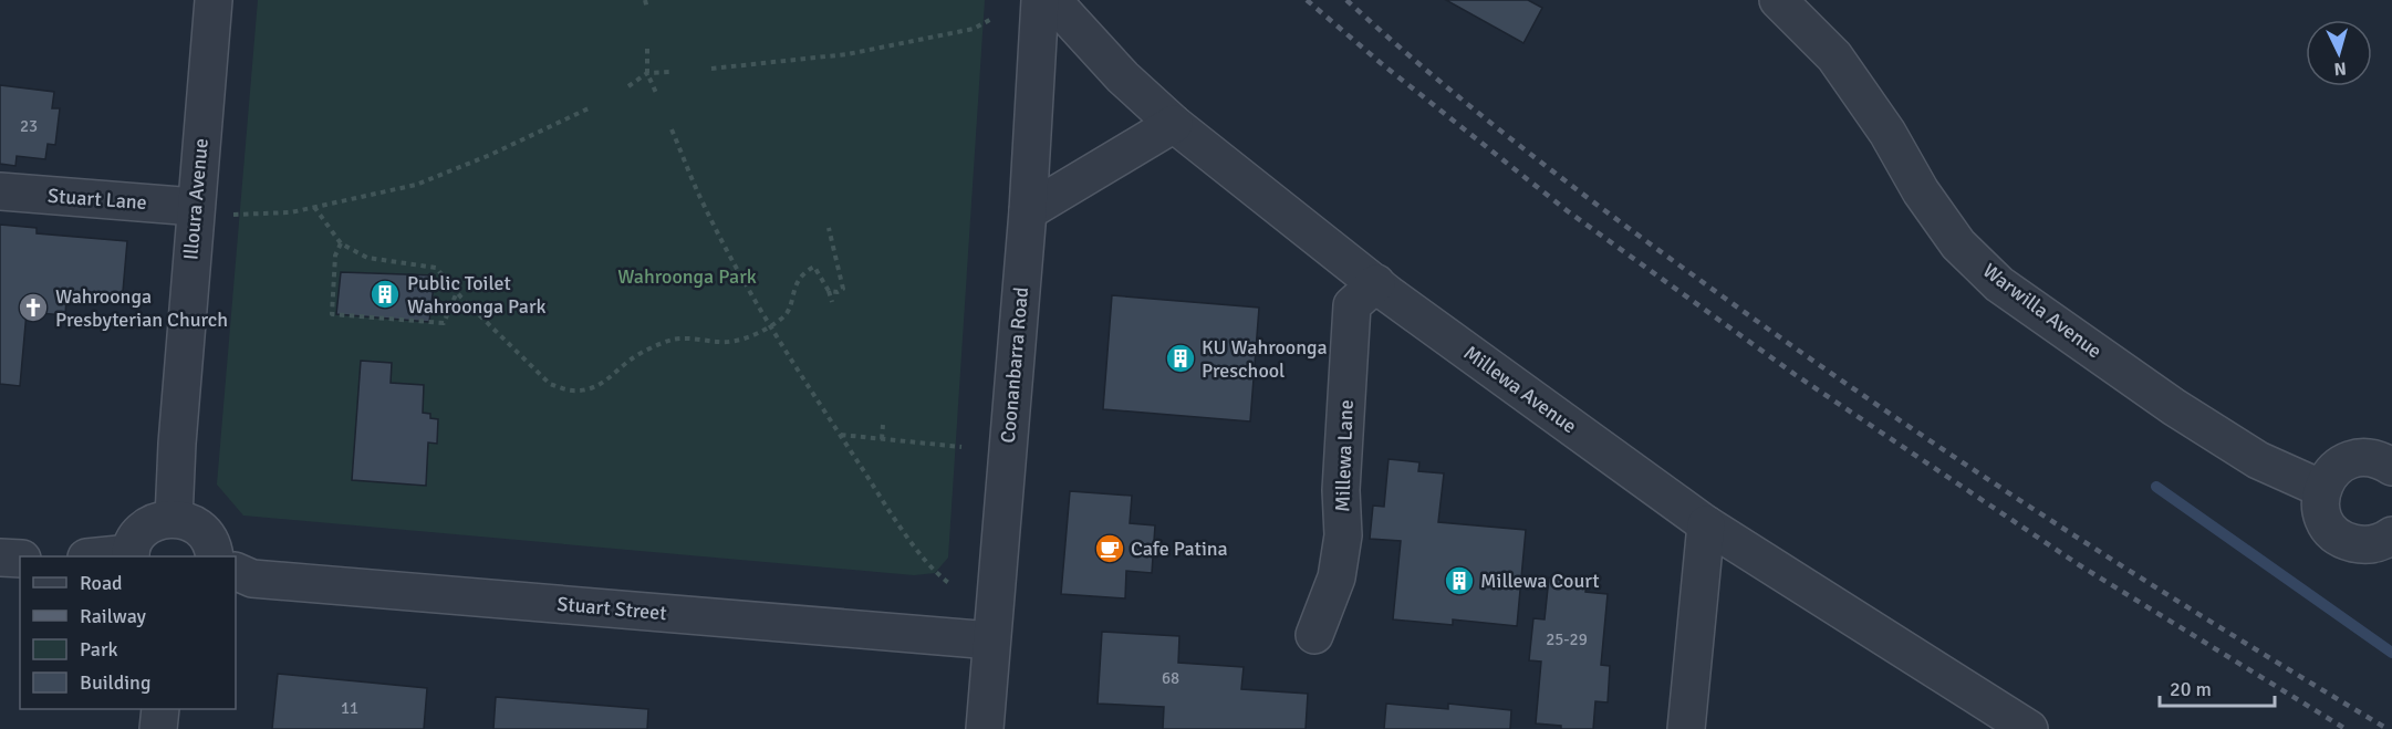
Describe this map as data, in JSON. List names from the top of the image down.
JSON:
{
  "streets": {
    "street": [
      "Stuart Lane",
      "Illoura Avenue",
      "Warwilla Avenue",
      "Coonanbarra Road",
      "Millewa Avenue",
      "Millewa Lane",
      "Stuart Street"
    ]
  },
  "crossings": [
    ["Stuart Lane", "Illoura Avenue"],
    ["Coonanbarra Road", "Stuart Street"],
    ["Millewa Avenue", "Millewa Lane"]
  ],
  "parks": ["Wahroonga Park"],
  "places": {
    "building": ["Public Toilet Wahroonga Park", "KU Wahroonga Preschool", "Millewa Court"],
    "church": ["Wahroonga Presbyterian Church"],
    "cafe": ["Cafe Patina"]
  },
  "house_numbers": [
    "23",
    "25-29",
    "68",
    "11"
  ],
  "legend": [
    "Road",
    "Railway",
    "Park",
    "Building"
  ],
  "scale_bar": "20 m",
  "north": "bottom"
}
